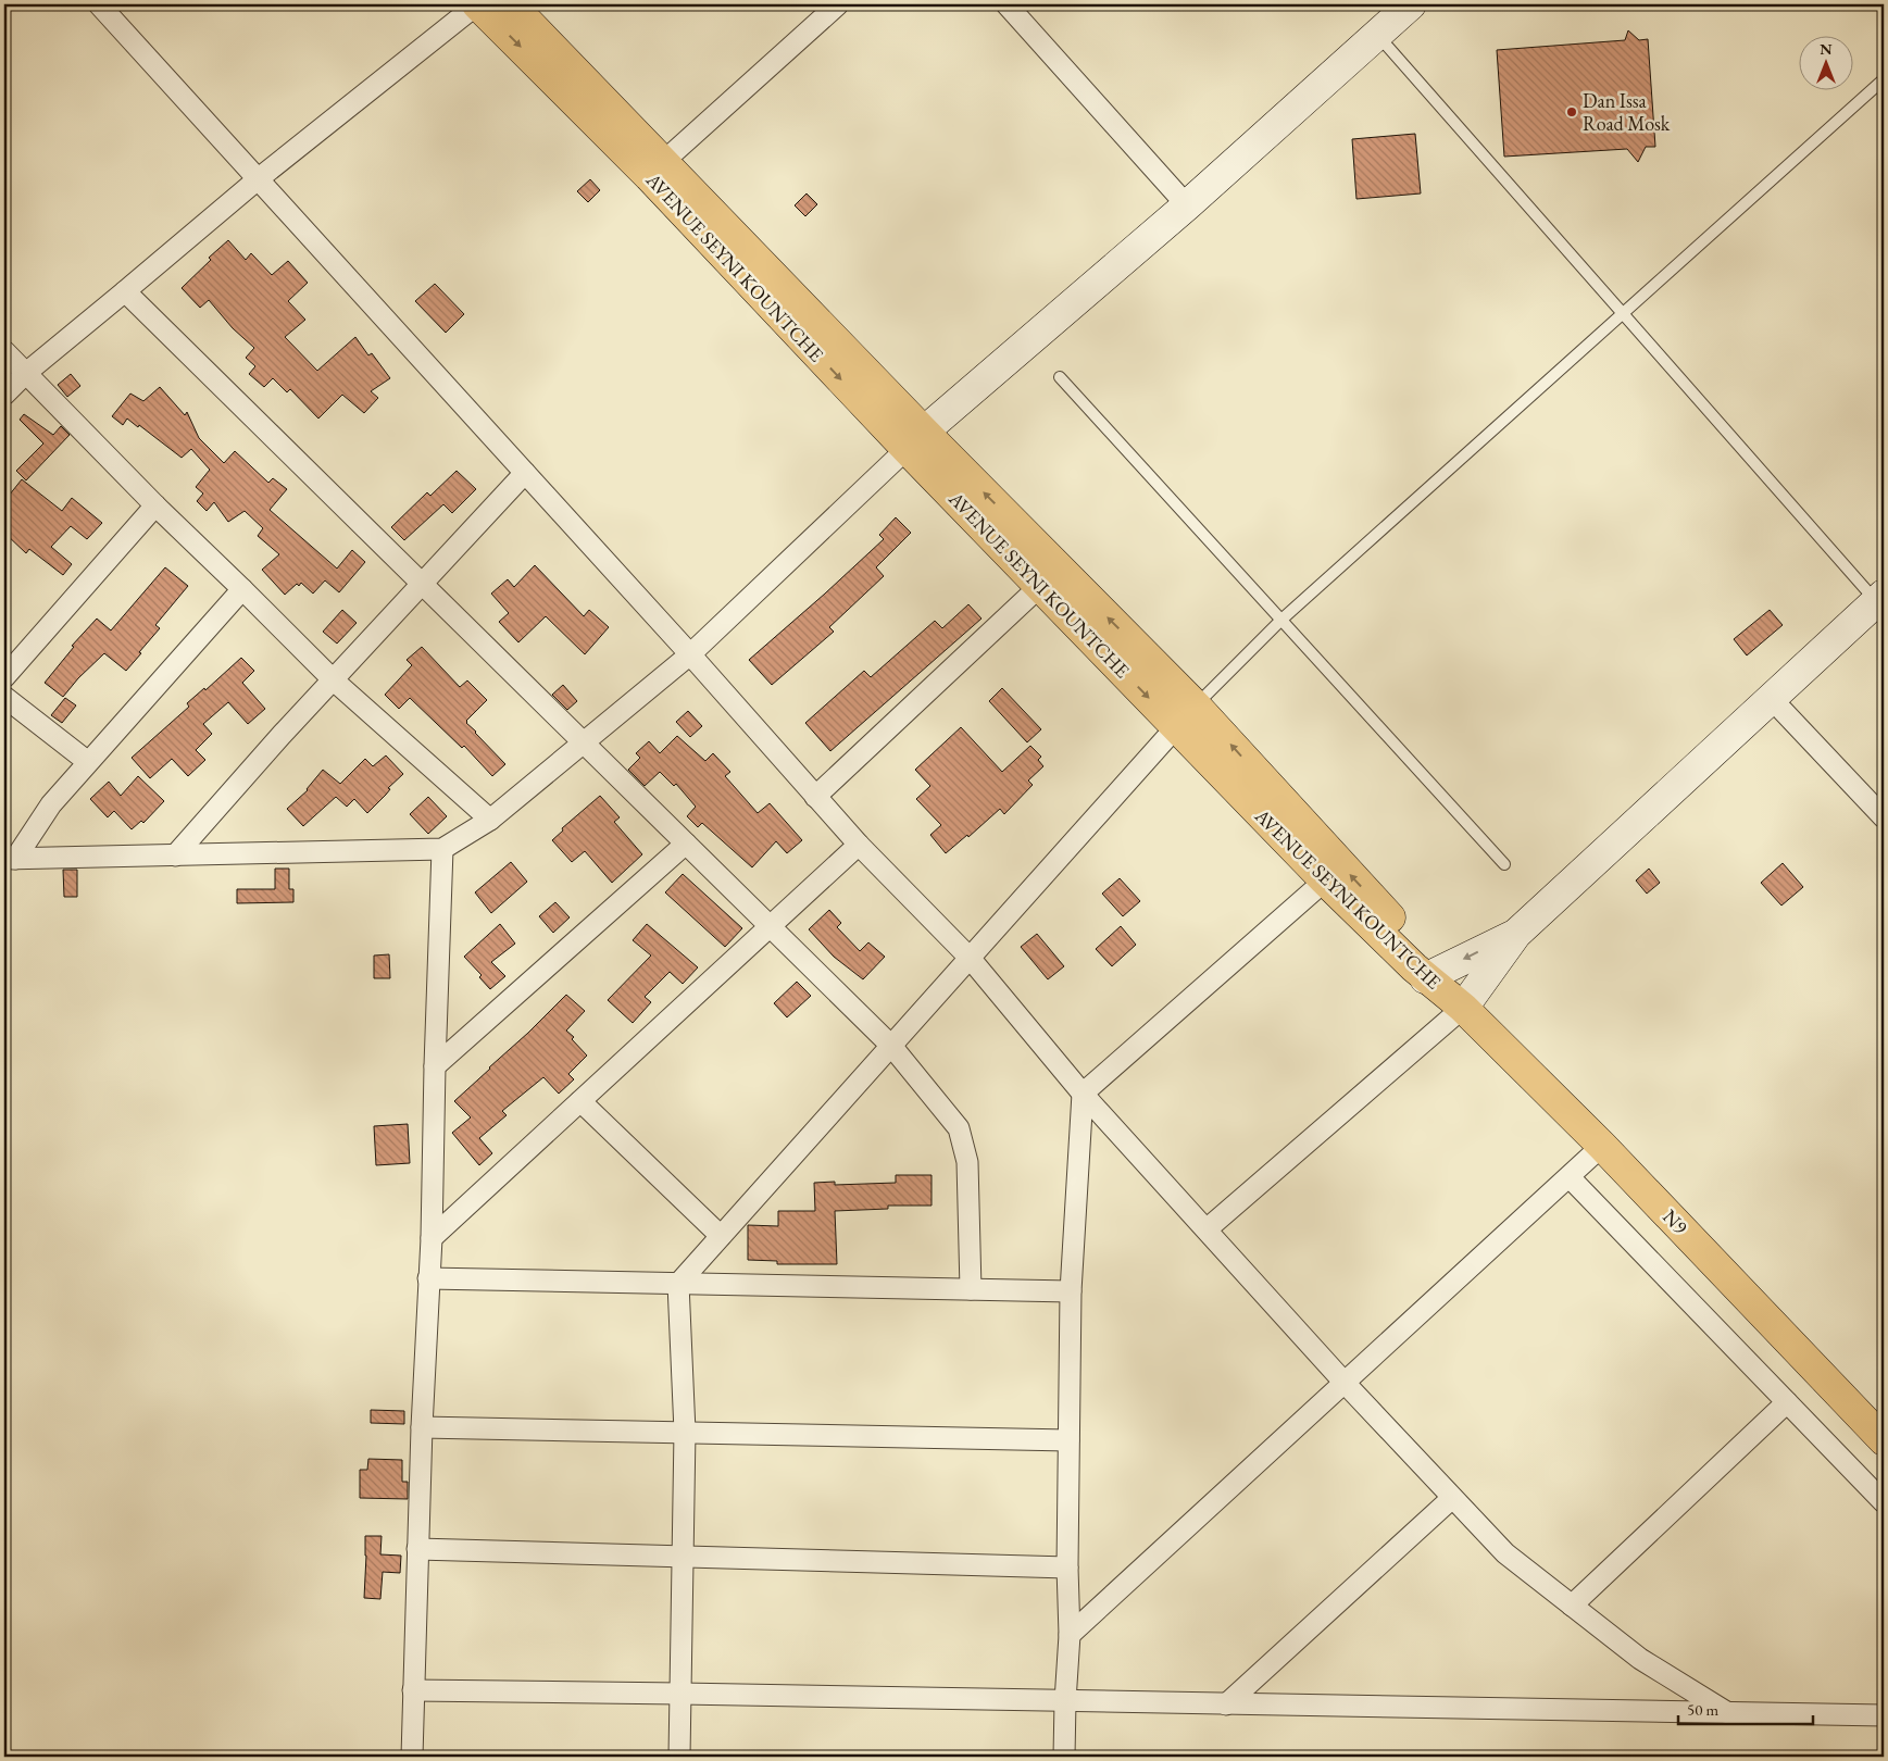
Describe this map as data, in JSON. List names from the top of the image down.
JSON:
{
  "streets": {
    "highway": ["AVENUE SEYNI KOUNTCHE", "N9"]
  },
  "crossings": [
    ["AVENUE SEYNI KOUNTCHE", "N9"]
  ],
  "places": ["Dan Issa Road Mosk"],
  "scale_bar": "50 m",
  "north": "top"
}
